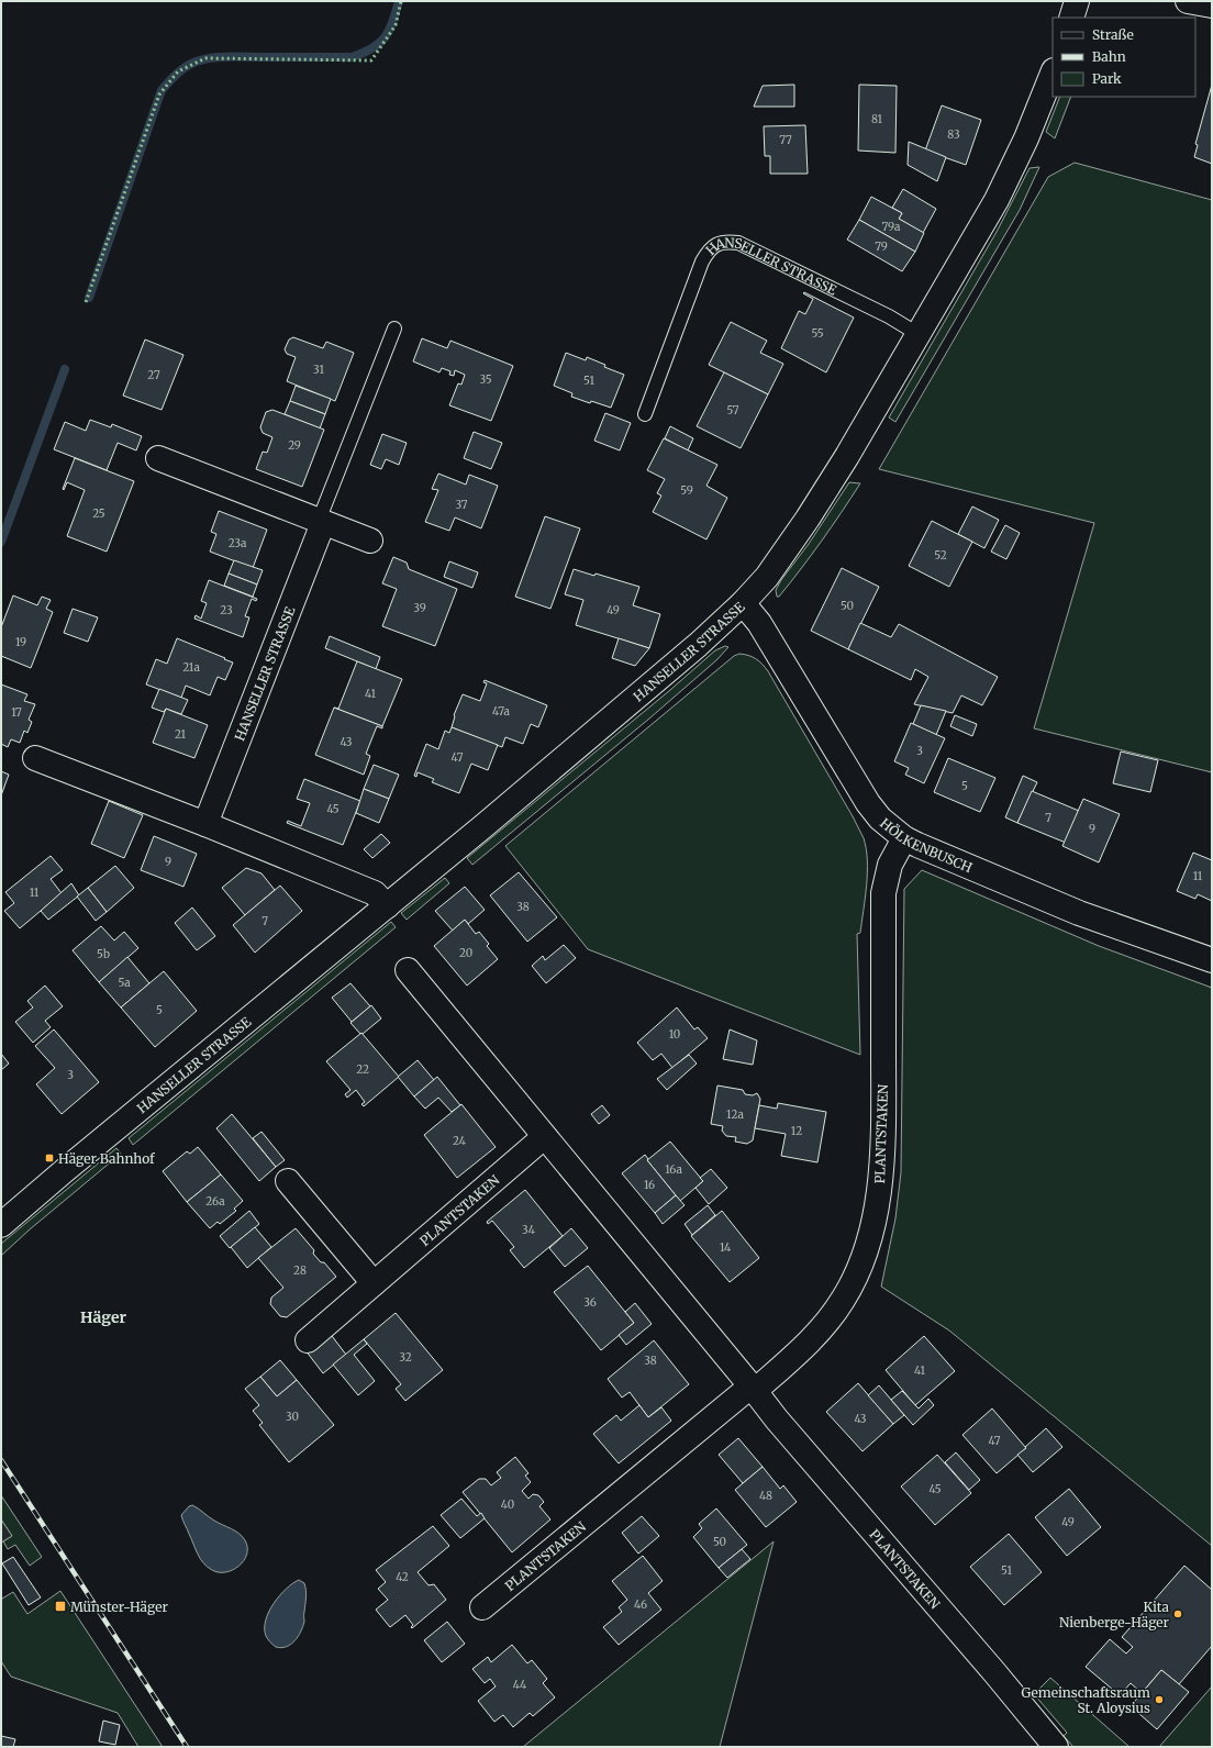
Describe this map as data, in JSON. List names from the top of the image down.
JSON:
{
  "streets": {
    "street": ["HANSELLER STRASSE", "HÖLKENBUSCH", "PLANTSTAKEN"]
  },
  "crossings": [
    ["HANSELLER STRASSE", "HÖLKENBUSCH"],
    ["HÖLKENBUSCH", "PLANTSTAKEN"]
  ],
  "districts": ["Häger"],
  "places": {
    "transit": ["Häger Bahnhof", "Münster-Häger"],
    "other": ["Kita Nienberge-Häger", "Gemeinschaftsraum St. Aloysius"]
  },
  "house_numbers": [
    "81",
    "83",
    "77",
    "79a",
    "79",
    "55",
    "31",
    "27",
    "35",
    "51",
    "57",
    "29",
    "59",
    "37",
    "25",
    "23a",
    "52",
    "50",
    "39",
    "23",
    "49",
    "19",
    "21a",
    "41",
    "47a",
    "17",
    "21",
    "43",
    "3",
    "47",
    "5",
    "45",
    "7",
    "9",
    "9",
    "11",
    "11",
    "38",
    "7",
    "20",
    "5b",
    "5a",
    "5",
    "10",
    "22",
    "3",
    "12a",
    "12",
    "24",
    "16a",
    "16",
    "26a",
    "34",
    "14",
    "28",
    "36",
    "32",
    "38",
    "41",
    "30",
    "43",
    "47",
    "45",
    "48",
    "40",
    "49",
    "50",
    "51",
    "42",
    "46",
    "44"
  ],
  "legend": ["Straße", "Bahn", "Park"]
}
